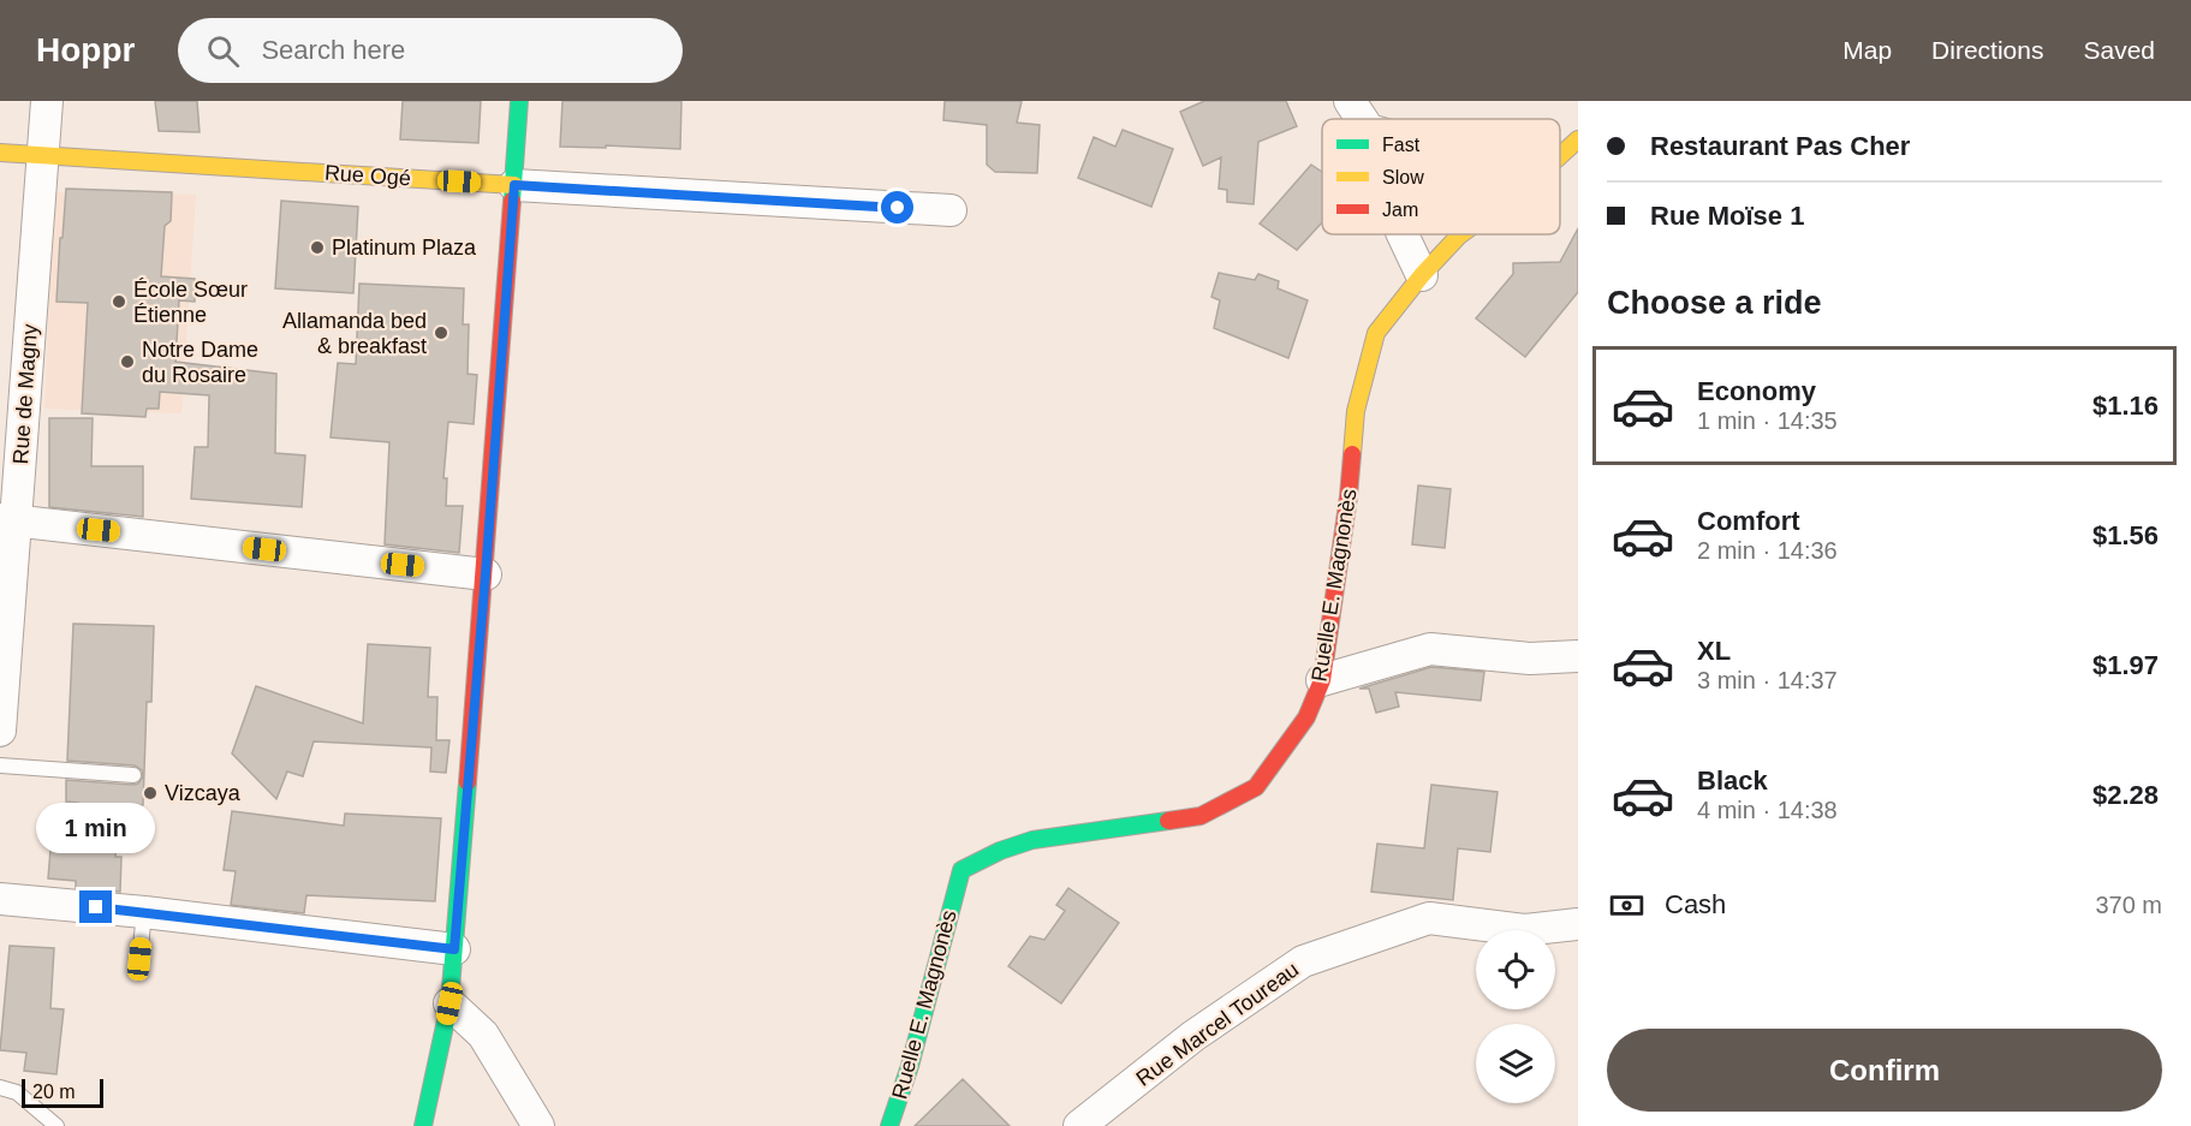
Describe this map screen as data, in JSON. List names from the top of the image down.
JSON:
{
  "streets": {
    "street": [
      "Rue Ogé",
      "Rue de Magny",
      "Ruelle E. Magnonès",
      "Rue Marcel Toureau"
    ]
  },
  "crossings": [
    ["Rue Ogé", "Rue de Magny"]
  ],
  "places": [
    "Platinum Plaza",
    "École Sœur Étienne",
    "Allamanda bed & breakfast",
    "Notre Dame du Rosaire",
    "Vizcaya"
  ],
  "legend": ["Fast", "Slow", "Jam"],
  "scale_bar": "20 m",
  "page": {
    "header": "Hoppr",
    "search": "Search here",
    "nav": ["Map", "Directions", "Saved"],
    "banner": ["Restaurant Pas Cher", "Rue Moïse 1"],
    "heading": "Choose a ride",
    "list": [
      {
        "name": "Economy",
        "note": "1 min · 14:35",
        "value": "$1.16"
      },
      {
        "name": "Comfort",
        "note": "2 min · 14:36",
        "value": "$1.56"
      },
      {
        "name": "XL",
        "note": "3 min · 14:37",
        "value": "$1.97"
      },
      {
        "name": "Black",
        "note": "4 min · 14:38",
        "value": "$2.28"
      }
    ],
    "bubble": "1 min",
    "pay": ["Cash", "370 m"],
    "buttons": "Confirm",
    "scale": "20 m"
  }
}
